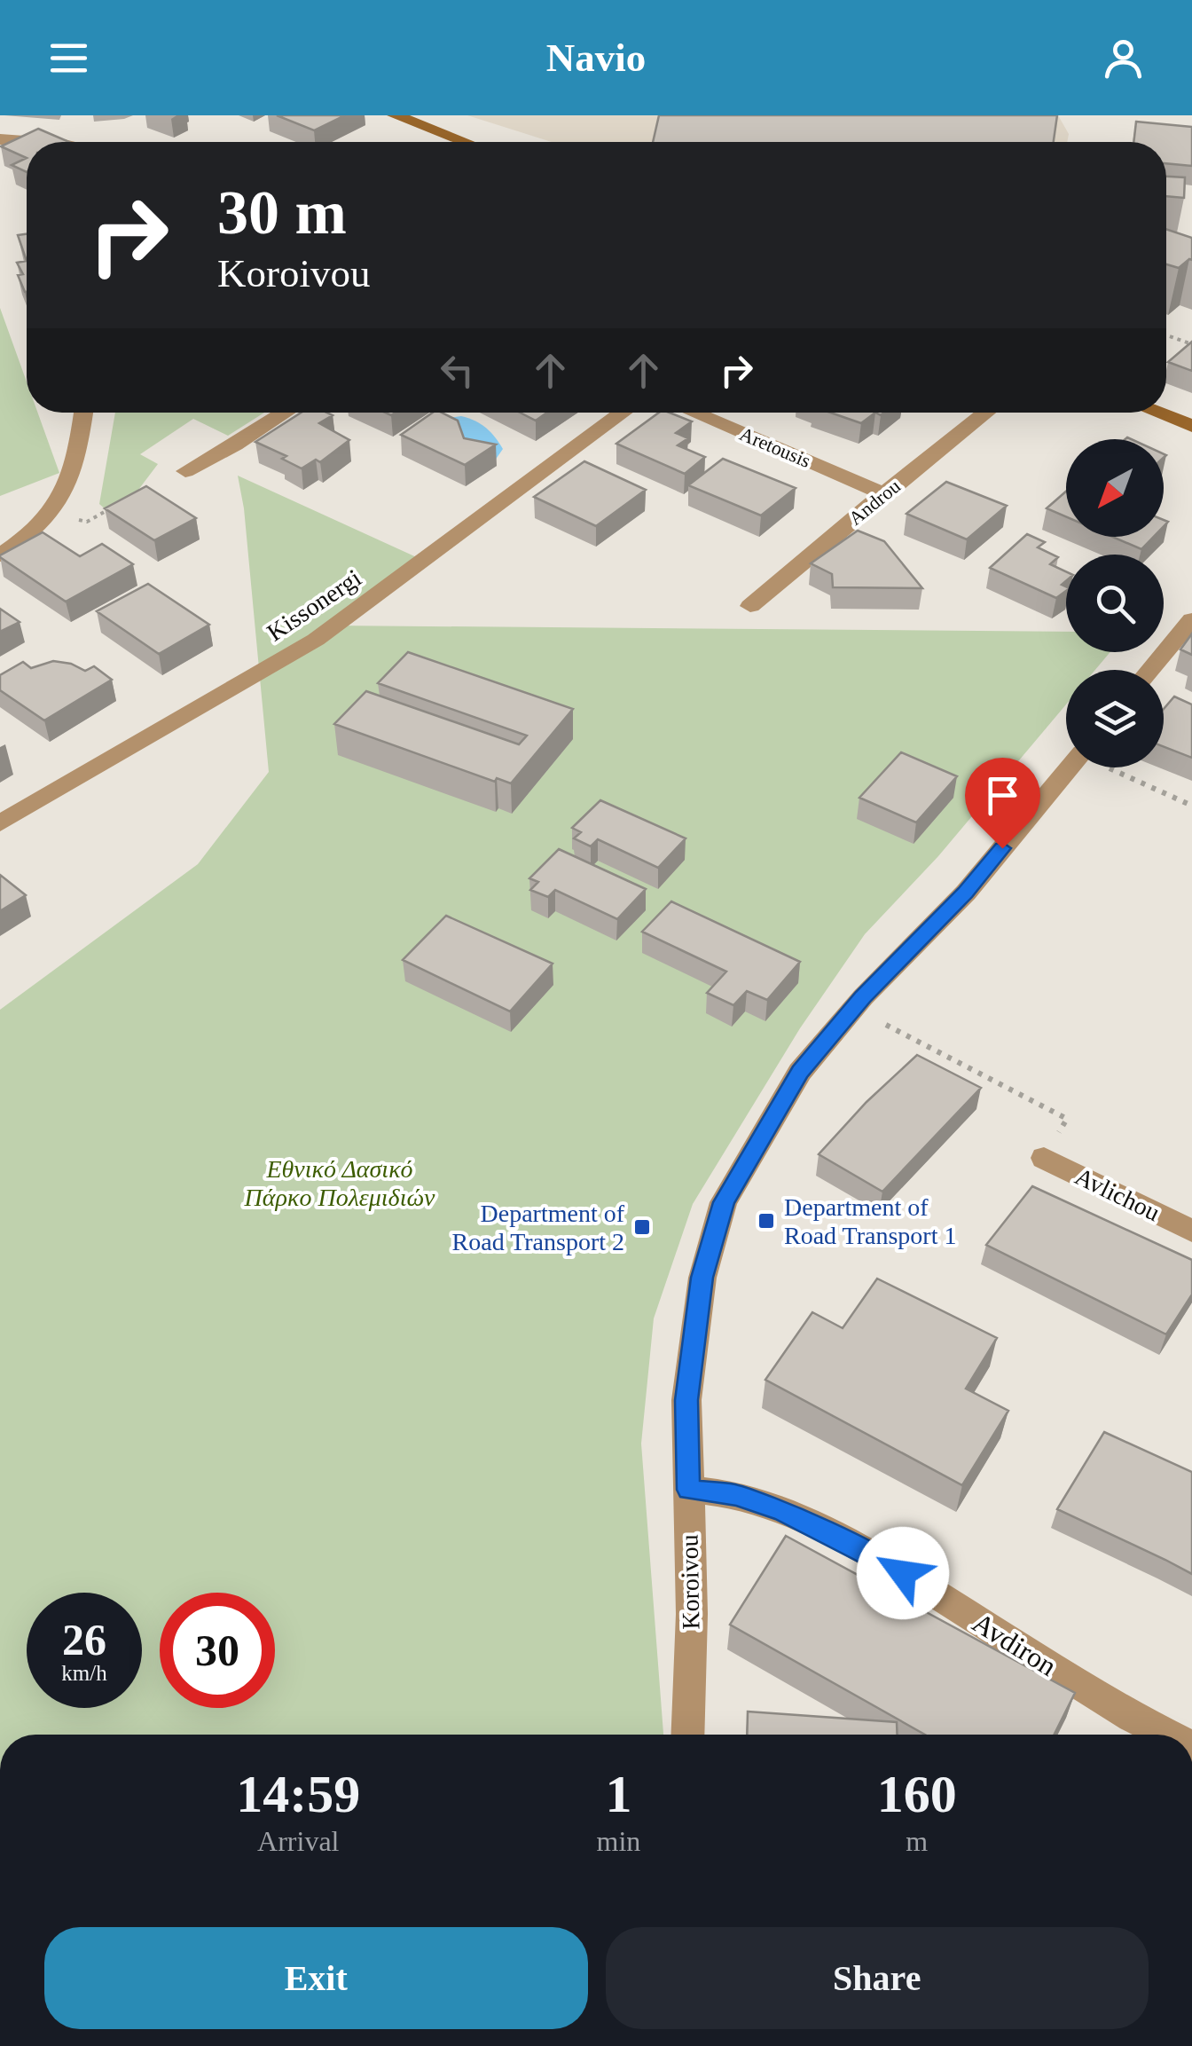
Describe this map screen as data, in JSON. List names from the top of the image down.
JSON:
{
  "streets": {
    "street": [
      "Aretousis",
      "Androu",
      "Kissonergi",
      "Avlichou",
      "Koroivou",
      "Avdiron"
    ]
  },
  "crossings": [
    ["Aretousis", "Androu"],
    ["Koroivou", "Avdiron"]
  ],
  "parks": ["Εθνικό Δασικό Πάρκο Πολεμιδιών"],
  "places": {
    "transit": ["Department of Road Transport 1", "Department of Road Transport 2"]
  },
  "north": "bottom left",
  "page": {
    "header": "Navio",
    "turn": ["30 m", "Koroivou"],
    "speed": "26 km/h",
    "limit": "30",
    "eta": [
      "14:59",
      "Arrival",
      "1",
      "min",
      "160",
      "m"
    ],
    "buttons": ["Exit", "Share"]
  }
}
